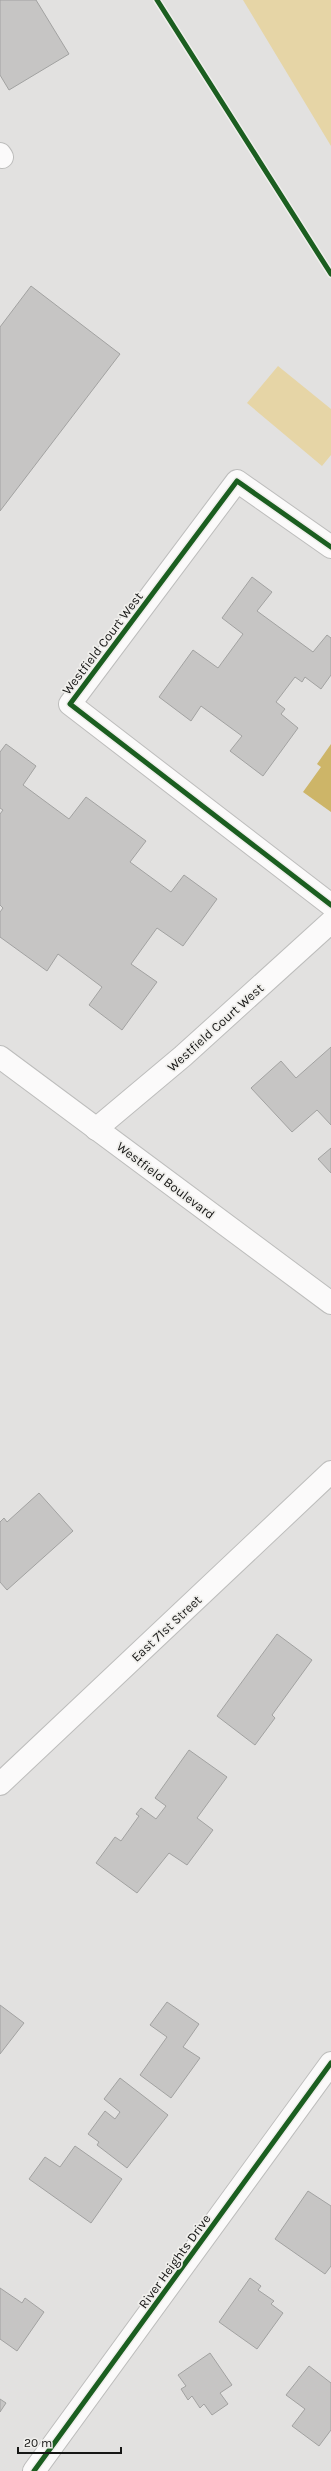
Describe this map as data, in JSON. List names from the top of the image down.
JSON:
{
  "streets": {
    "street": [
      "Westfield Court West",
      "Westfield Boulevard",
      "East 71st Street",
      "River Heights Drive"
    ]
  },
  "crossings": [
    ["Westfield Court West", "Westfield Boulevard"]
  ],
  "scale_bar": "20 m"
}
